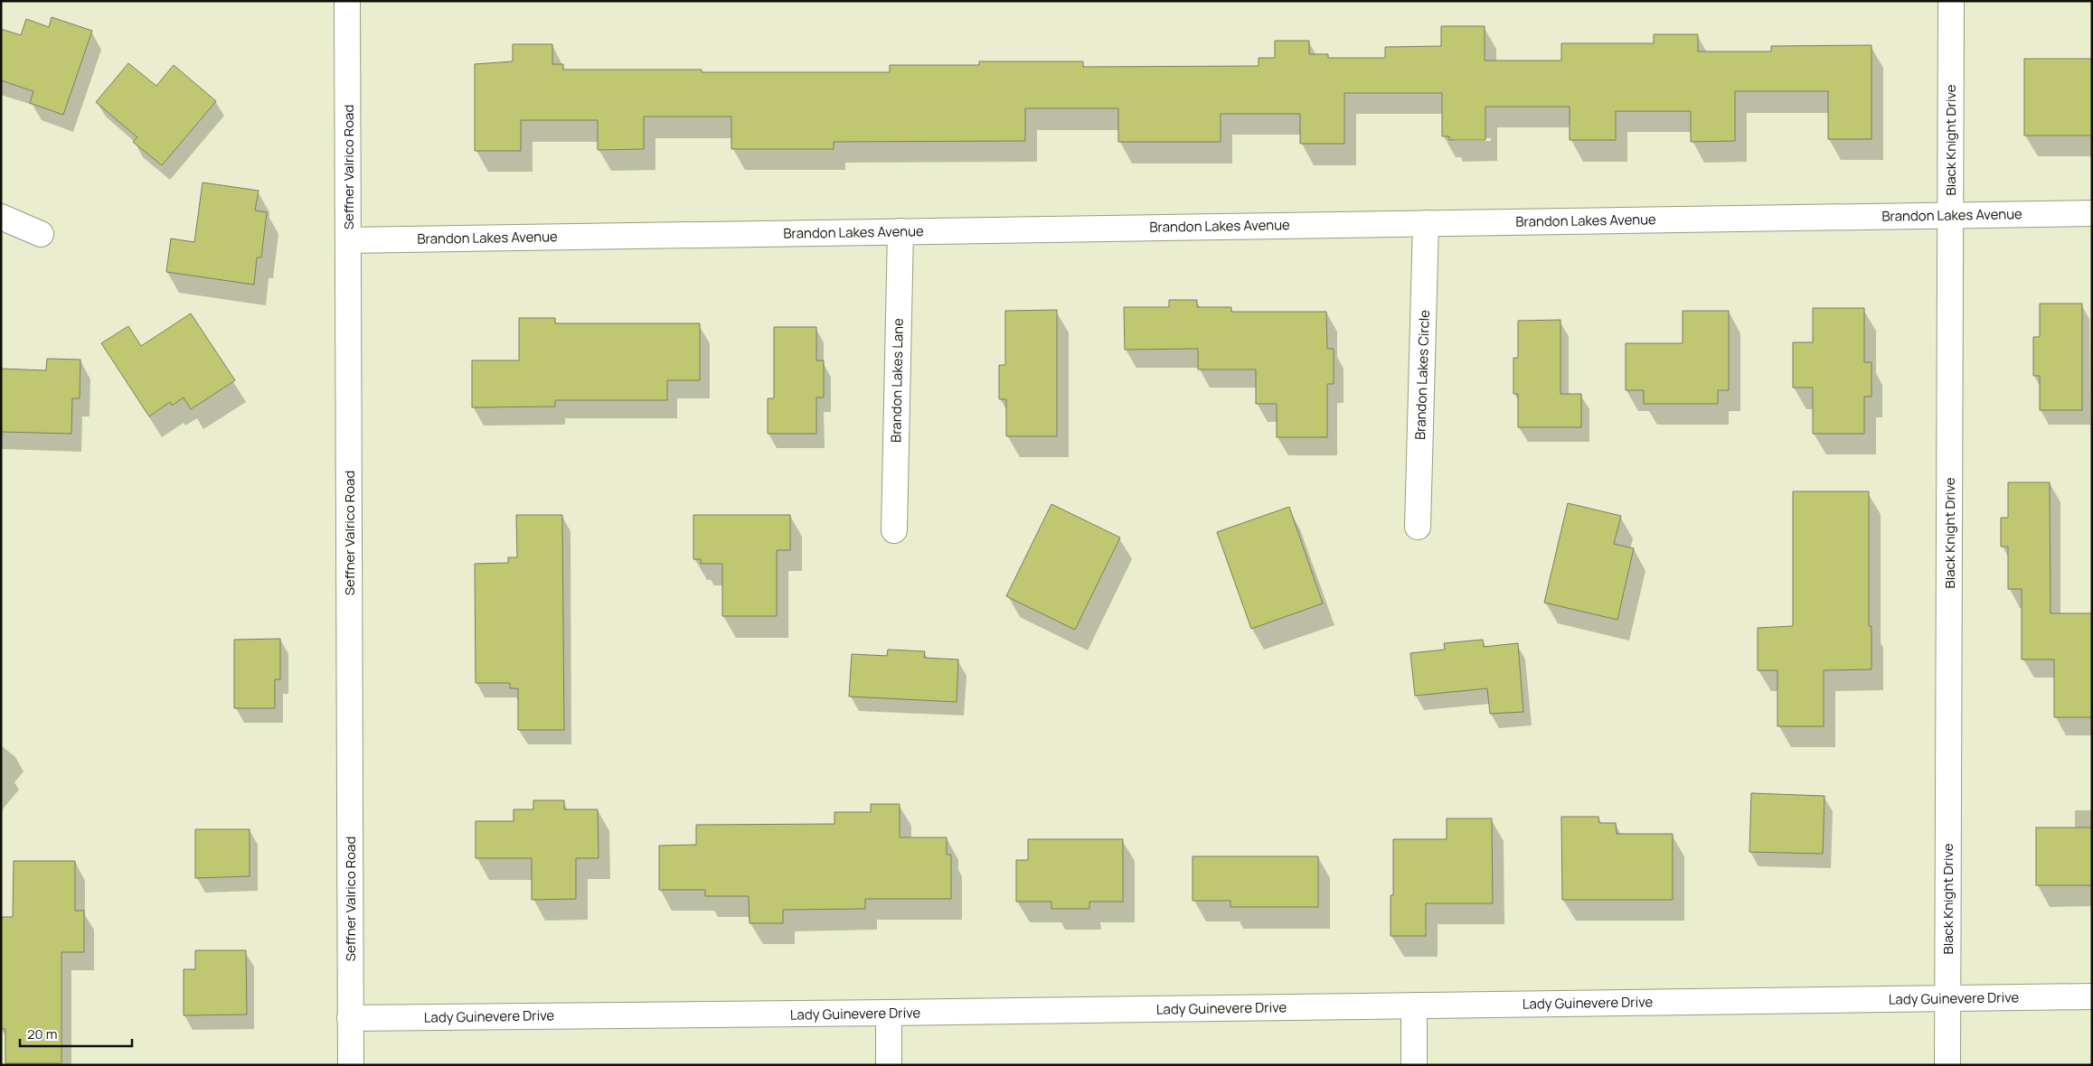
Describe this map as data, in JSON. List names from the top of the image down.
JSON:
{
  "streets": {
    "street": [
      "Black Knight Drive",
      "Seffner Valrico Road",
      "Brandon Lakes Avenue",
      "Brandon Lakes Circle",
      "Brandon Lakes Lane",
      "Lady Guinevere Drive"
    ]
  },
  "crossings": [
    ["Black Knight Drive", "Brandon Lakes Avenue"],
    ["Black Knight Drive", "Lady Guinevere Drive"],
    ["Seffner Valrico Road", "Brandon Lakes Avenue"],
    ["Seffner Valrico Road", "Lady Guinevere Drive"],
    ["Brandon Lakes Avenue", "Brandon Lakes Circle"],
    ["Brandon Lakes Avenue", "Brandon Lakes Lane"]
  ],
  "scale_bar": "20 m"
}
